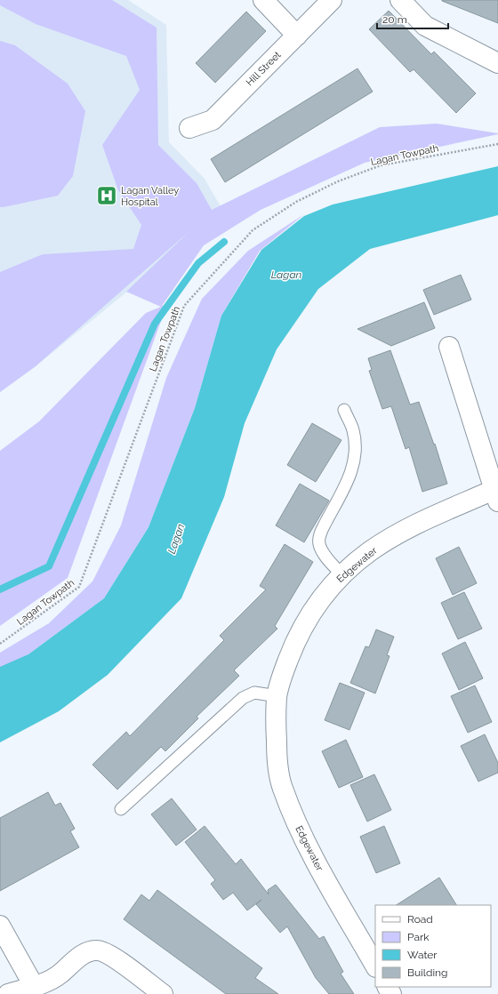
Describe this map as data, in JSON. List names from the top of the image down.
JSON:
{
  "streets": {
    "street": ["Hill Street", "Edgewater"],
    "path": ["Lagan Towpath"]
  },
  "water": ["Lagan"],
  "places": {
    "hospital": ["Lagan Valley Hospital"]
  },
  "legend": [
    "Road",
    "Park",
    "Water",
    "Building"
  ],
  "scale_bar": "20 m"
}
